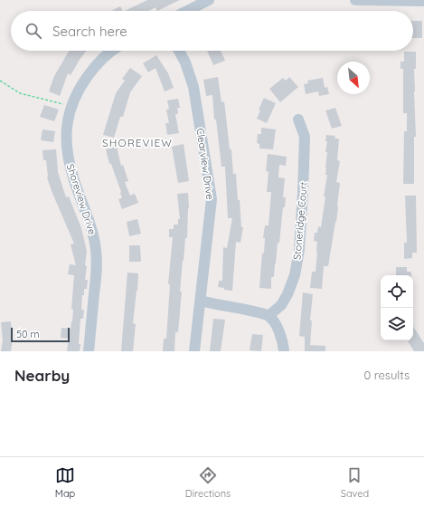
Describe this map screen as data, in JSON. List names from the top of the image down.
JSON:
{
  "streets": {
    "street": ["Clearview Drive", "Shoreview Drive", "Stoneridge Court"]
  },
  "districts": ["SHOREVIEW"],
  "scale_bar": "50 m",
  "north": "bottom right",
  "page": {
    "search": "Search here",
    "scale": "50 m",
    "heading": ["Nearby", "0 results"],
    "nav": ["Map", "Directions", "Saved"]
  }
}
